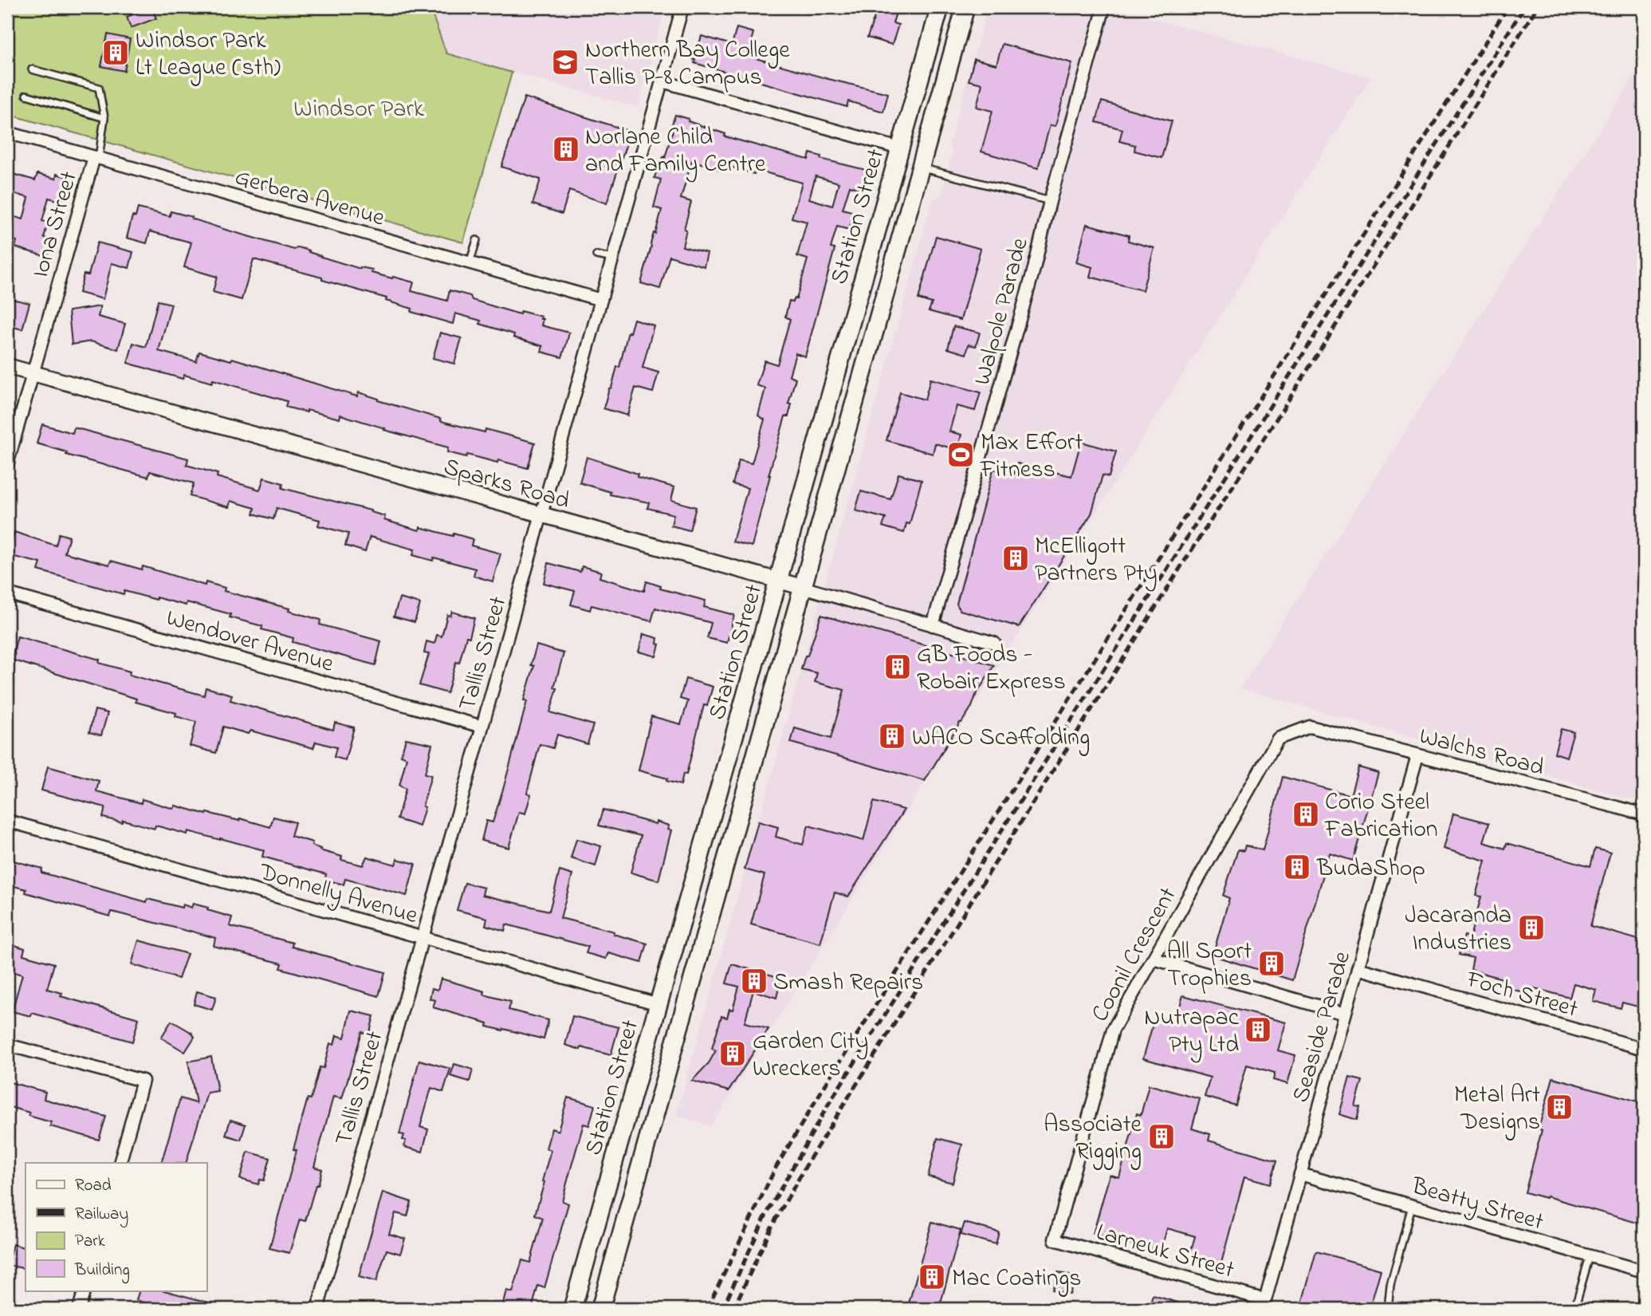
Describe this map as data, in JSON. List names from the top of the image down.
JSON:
{
  "streets": {
    "main road": ["Station Street"],
    "street": [
      "Gerbera Avenue",
      "Iona Street",
      "Walpole Parade",
      "Sparks Road",
      "Wendover Avenue",
      "Tallis Street",
      "Walchs Road",
      "Donnelly Avenue",
      "Coonil Crescent",
      "Foch Street",
      "Seaside Parade",
      "Beatty Street",
      "Larneuk Street"
    ]
  },
  "crossings": [
    ["Gerbera Avenue", "Iona Street"],
    ["Gerbera Avenue", "Tallis Street"],
    ["Station Street", "Sparks Road"],
    ["Station Street", "Donnelly Avenue"],
    ["Iona Street", "Sparks Road"],
    ["Walpole Parade", "Sparks Road"],
    ["Sparks Road", "Tallis Street"],
    ["Wendover Avenue", "Tallis Street"],
    ["Tallis Street", "Donnelly Avenue"],
    ["Walchs Road", "Coonil Crescent"],
    ["Walchs Road", "Seaside Parade"],
    ["Coonil Crescent", "Larneuk Street"],
    ["Foch Street", "Seaside Parade"],
    ["Seaside Parade", "Beatty Street"],
    ["Seaside Parade", "Larneuk Street"]
  ],
  "parks": ["Windsor Park"],
  "places": {
    "building": [
      "Windsor Park Lt League (sth)",
      "Norlane Child and Family Centre",
      "McElligott Partners Pty",
      "GB Foods - Robair Express",
      "WACO Scaffolding",
      "Corio Steel Fabrication",
      "BudaShop",
      "Jacaranda Industries",
      "All Sport Trophies",
      "Smash Repairs",
      "Nutrapac Pty Ltd",
      "Garden City Wreckers",
      "Metal Art Designs",
      "Associate Rigging",
      "Mac Coatings"
    ],
    "school or university": ["Northern Bay College Tallis P-8 Campus"],
    "sports": ["Max Effort Fitness"]
  },
  "legend": [
    "Road",
    "Railway",
    "Park",
    "Building"
  ]
}
